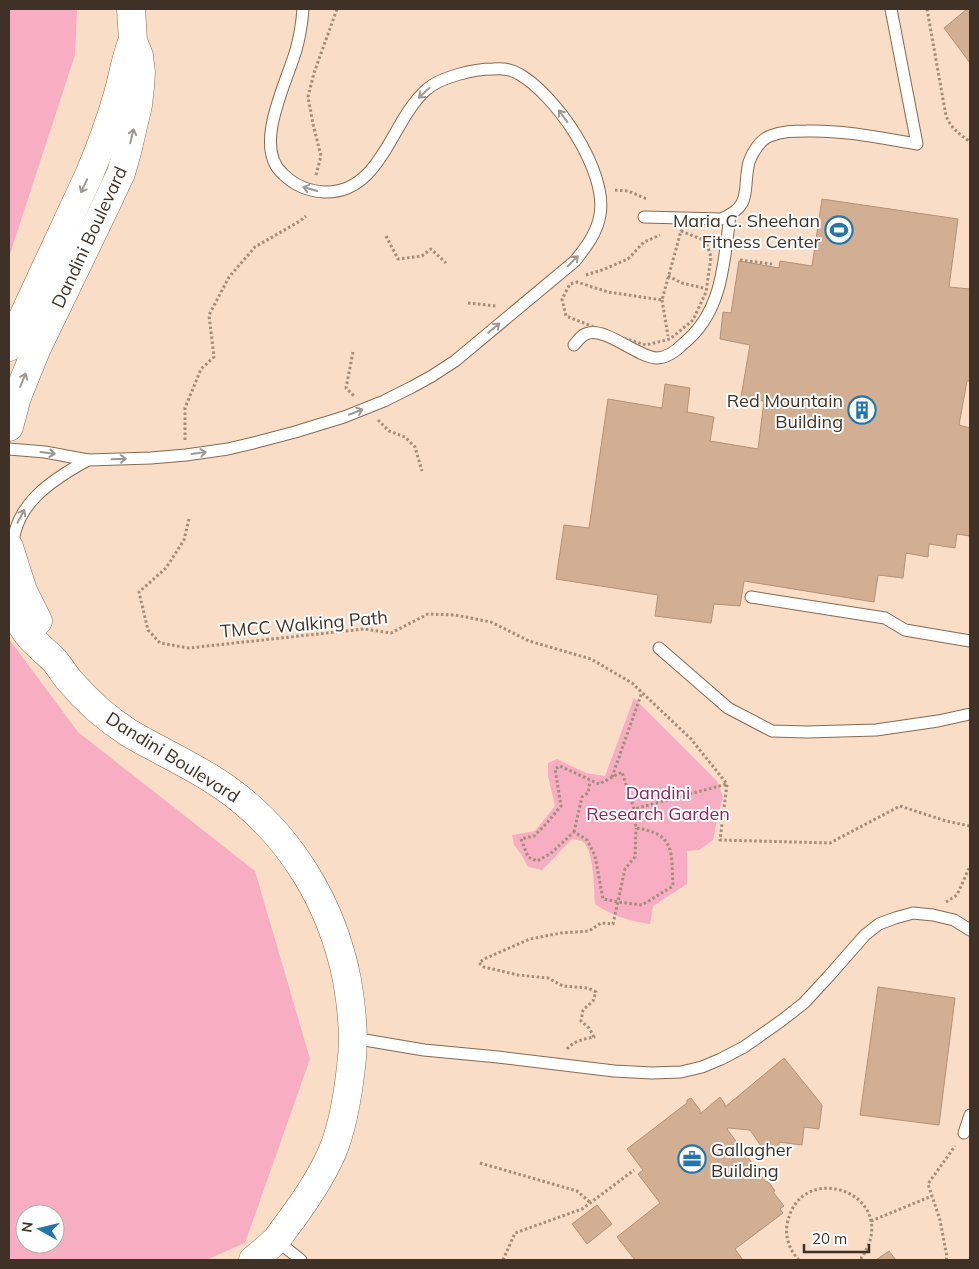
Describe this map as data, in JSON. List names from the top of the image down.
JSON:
{
  "streets": {
    "main road": ["Dandini Boulevard"],
    "path": ["TMCC Walking Path"]
  },
  "parks": ["Dandini Research Garden"],
  "places": {
    "sports": ["Maria C. Sheehan Fitness Center"],
    "building": ["Red Mountain Building"],
    "office": ["Gallagher Building"]
  },
  "scale_bar": "20 m",
  "north": "left"
}
